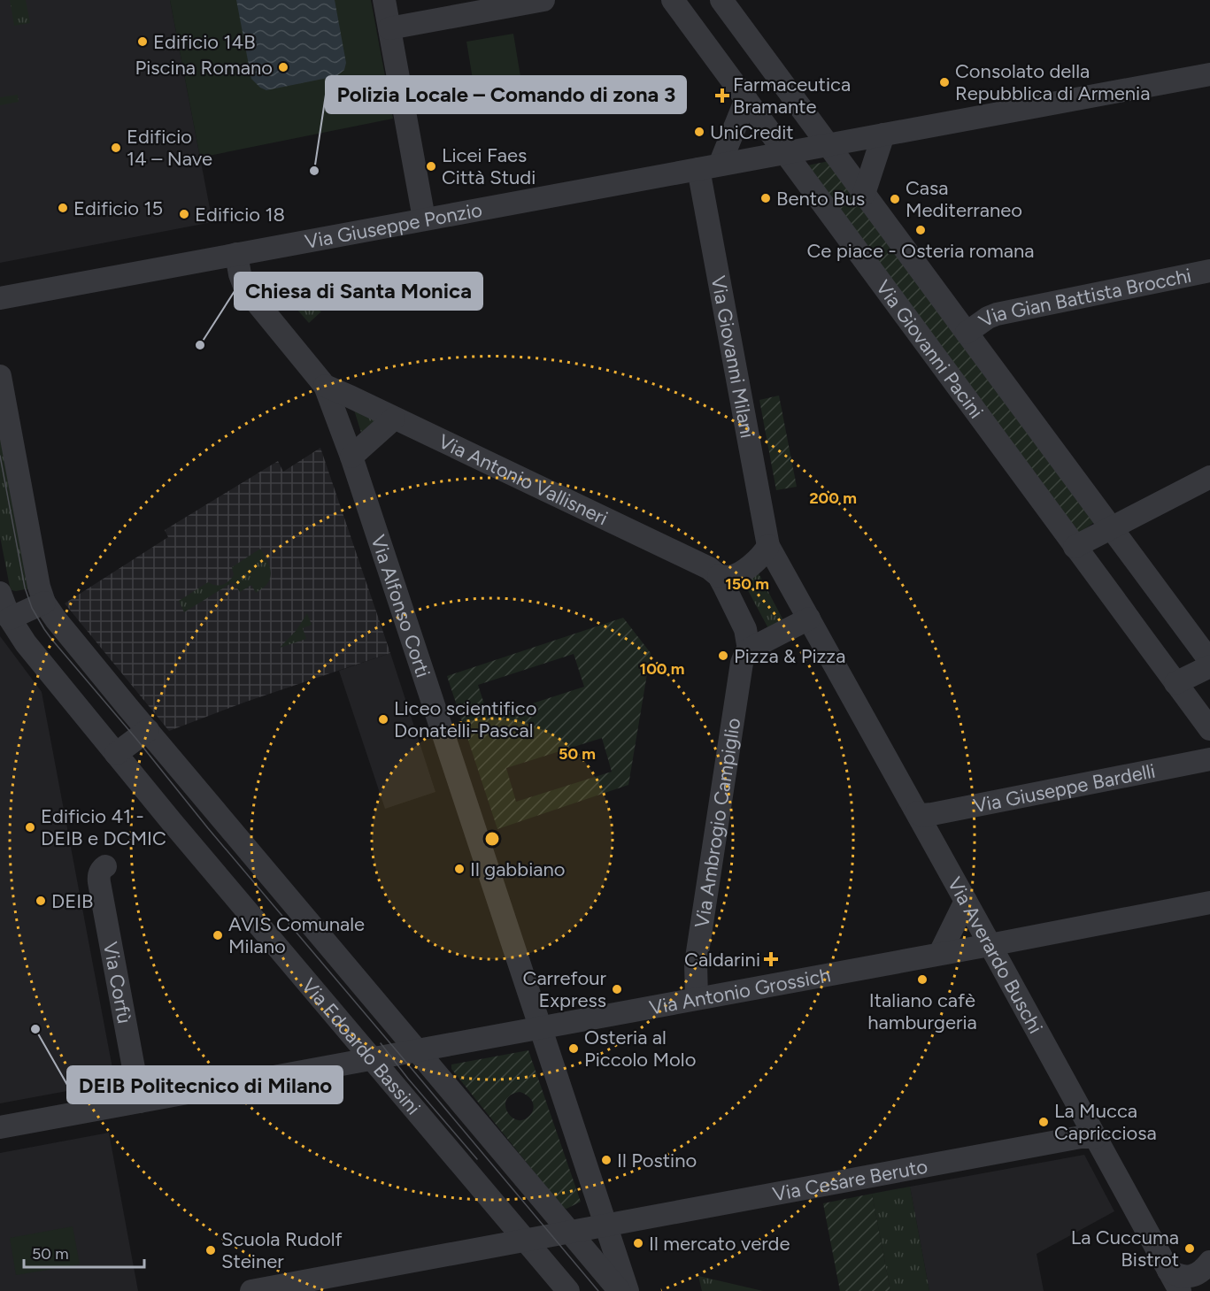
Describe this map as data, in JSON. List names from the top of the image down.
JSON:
{
  "streets": {
    "street": [
      "Via Giuseppe Ponzio",
      "Via Gian Battista Brocchi",
      "Via Giovanni Pacini",
      "Via Giovanni Milani",
      "Via Antonio Vallisneri",
      "Via Alfonso Corti",
      "Via Giuseppe Bardelli",
      "Via Ambrogio Campiglio",
      "Via Averardo Buschi",
      "Via Corfù",
      "Via Antonio Grossich",
      "Via Edoardo Bassini",
      "Via Cesare Beruto"
    ]
  },
  "crossings": [
    ["Via Giuseppe Ponzio", "Via Giovanni Pacini"],
    ["Via Giuseppe Ponzio", "Via Giovanni Milani"],
    ["Via Giuseppe Ponzio", "Via Alfonso Corti"],
    ["Via Gian Battista Brocchi", "Via Giovanni Pacini"],
    ["Via Giovanni Milani", "Via Averardo Buschi"],
    ["Via Antonio Vallisneri", "Via Alfonso Corti"],
    ["Via Alfonso Corti", "Via Antonio Grossich"],
    ["Via Alfonso Corti", "Via Edoardo Bassini"],
    ["Via Giuseppe Bardelli", "Via Averardo Buschi"],
    ["Via Ambrogio Campiglio", "Via Antonio Grossich"],
    ["Via Averardo Buschi", "Via Antonio Grossich"],
    ["Via Averardo Buschi", "Via Cesare Beruto"],
    ["Via Antonio Grossich", "Via Edoardo Bassini"]
  ],
  "places": {
    "other": [
      "Edificio 14B",
      "Piscina Romano",
      "Consolato della Repubblica di Armenia",
      "UniCredit",
      "Edificio 14 – Nave",
      "Licei Faes Città Studi",
      "Polizia Locale – Comando di zona 3",
      "Bento Bus",
      "Casa Mediterraneo",
      "Edificio 15",
      "Edificio 18",
      "Ce piace - Osteria romana",
      "Chiesa di Santa Monica",
      "Pizza & Pizza",
      "Liceo scientifico Donatelli-Pascal",
      "Edificio 41 - DEIB e DCMIC",
      "Il gabbiano",
      "DEIB",
      "AVIS Comunale Milano",
      "Italiano cafè hamburgeria",
      "Carrefour Express",
      "DEIB Politecnico di Milano",
      "Osteria al Piccolo Molo",
      "La Mucca Capricciosa",
      "Il Postino",
      "Il mercato verde",
      "La Cuccuma Bistrot",
      "Scuola Rudolf Steiner"
    ],
    "health": ["Farmaceutica Bramante", "Caldarini"]
  },
  "scale_bar": "50 m",
  "rings": [
    "200 m",
    "150 m",
    "100 m",
    "50 m"
  ]
}
